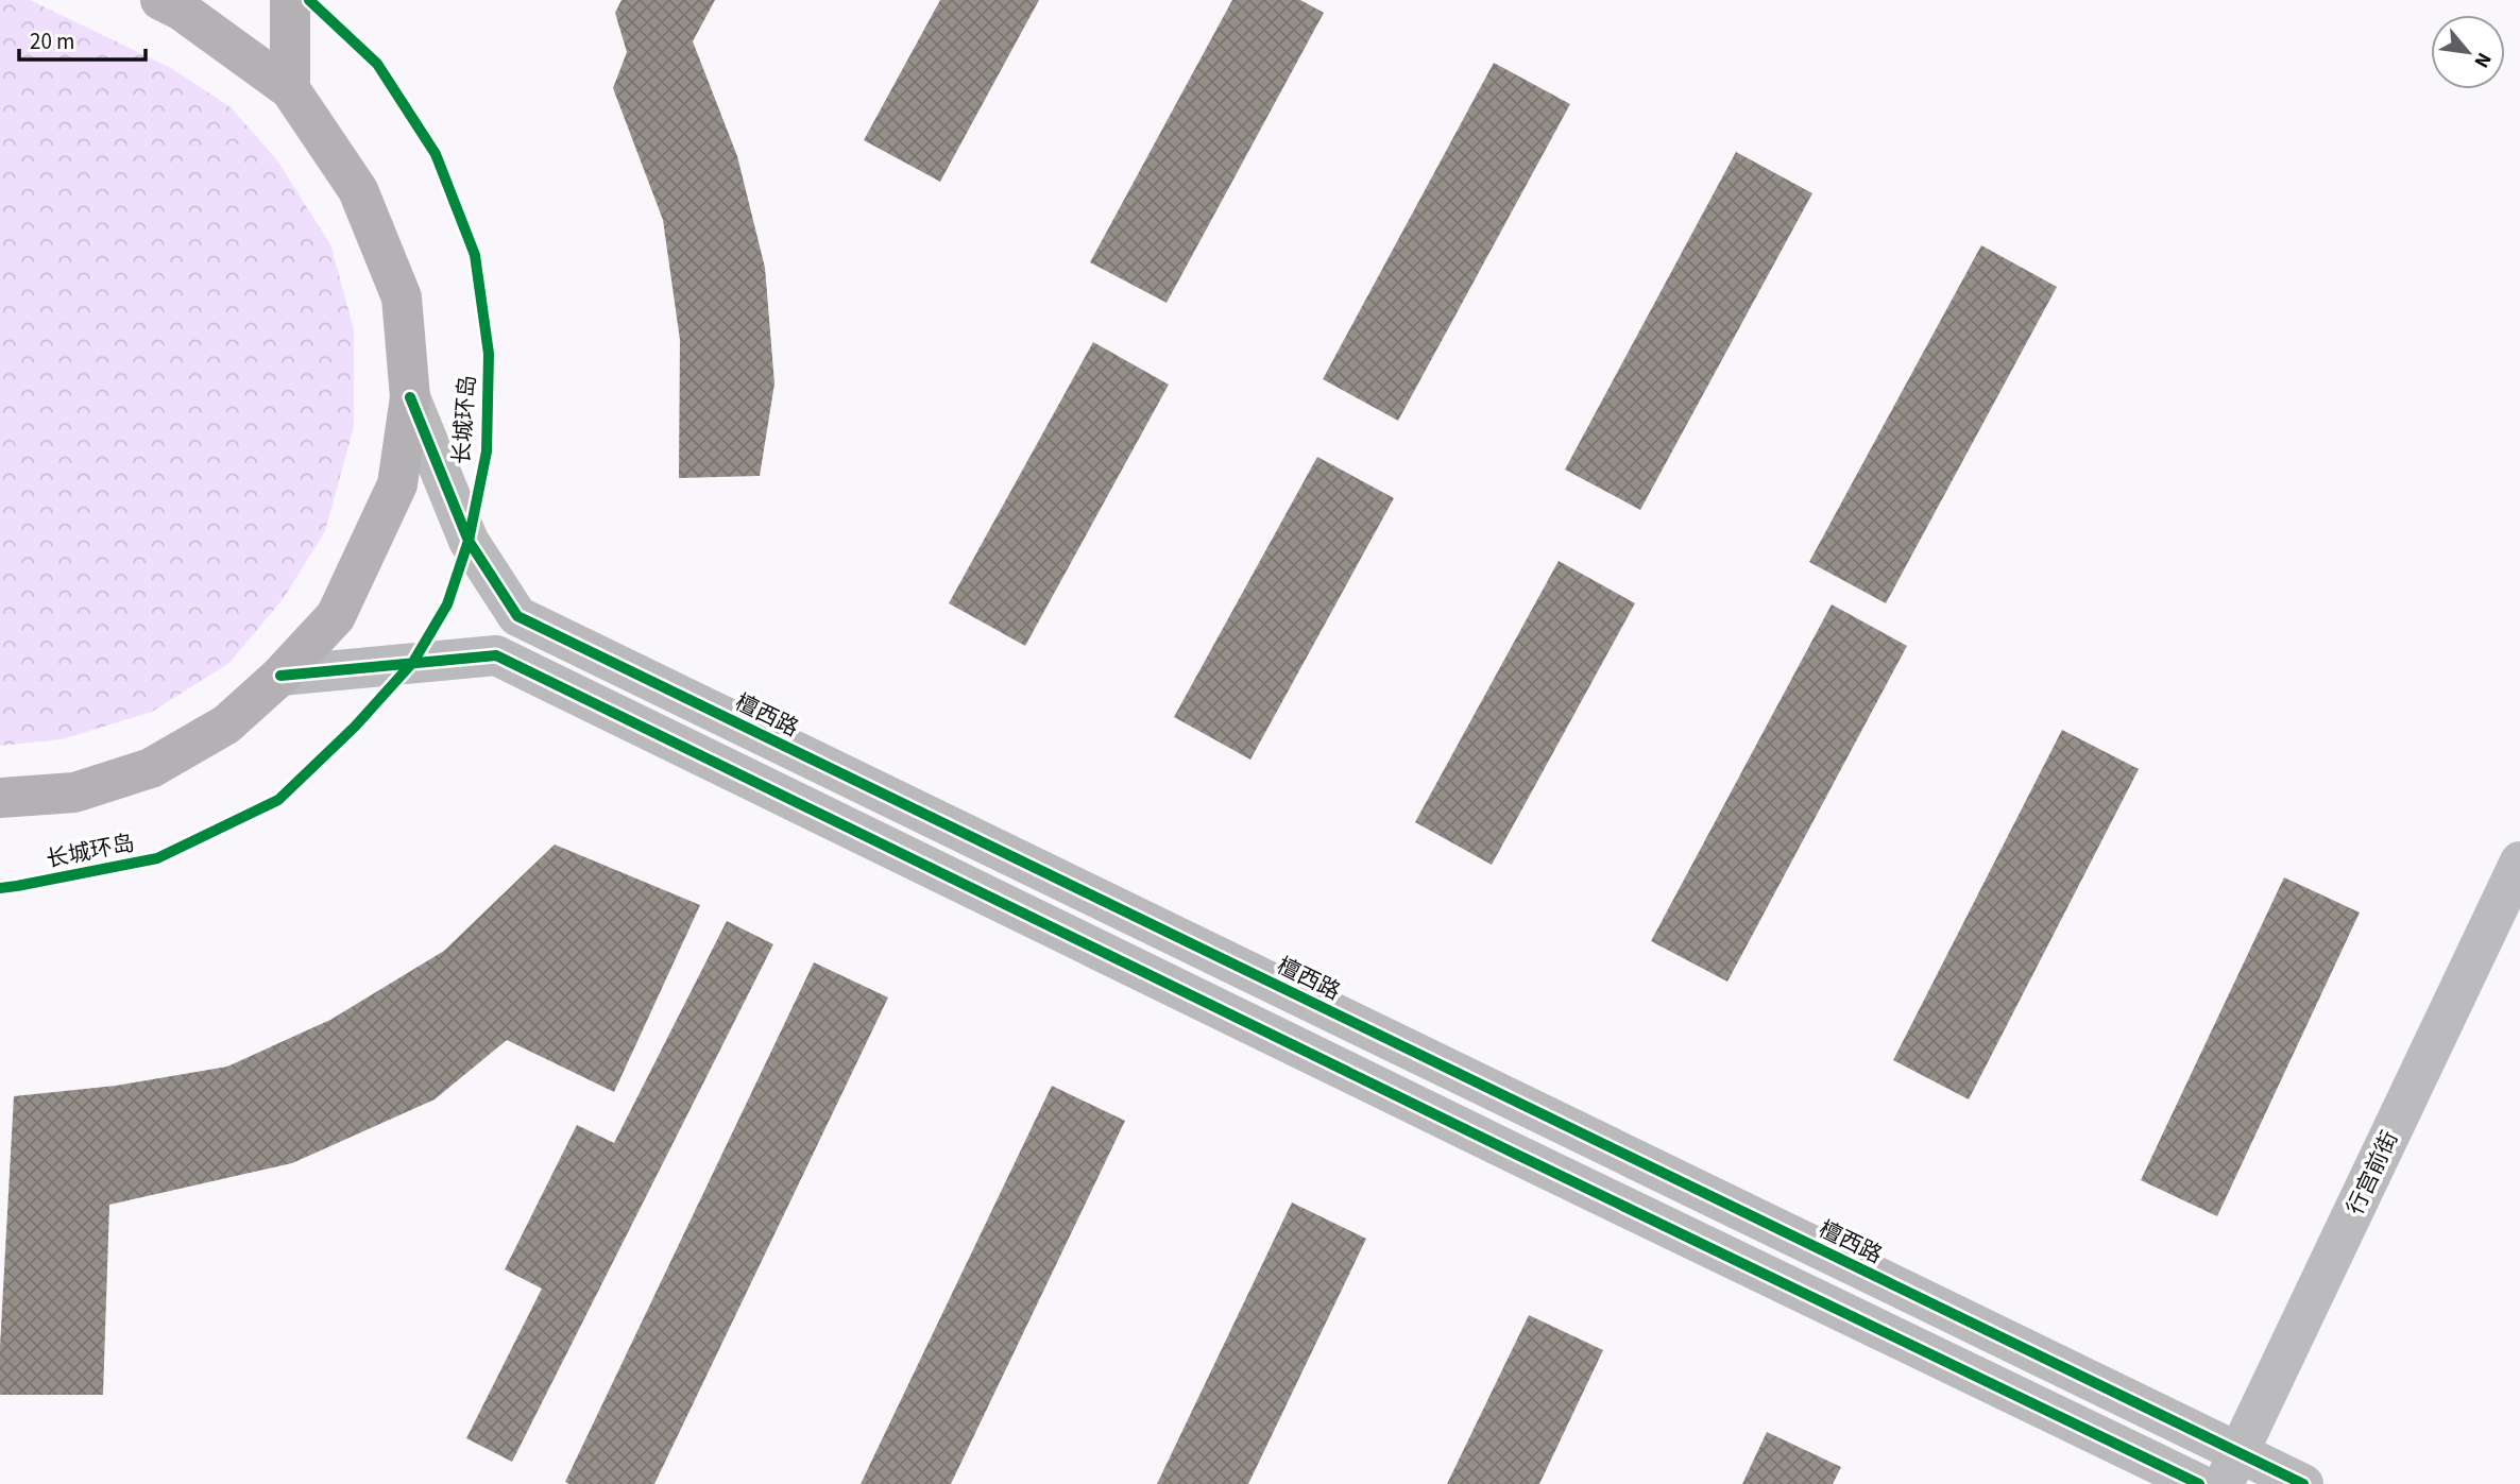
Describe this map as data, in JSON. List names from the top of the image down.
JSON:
{
  "streets": {
    "main road": ["檀西路"],
    "street": ["行宫前街"],
    "cycle path": ["长城环岛"]
  },
  "crossings": [
    ["檀西路", "行宫前街"]
  ],
  "scale_bar": "20 m",
  "north": "bottom right"
}
